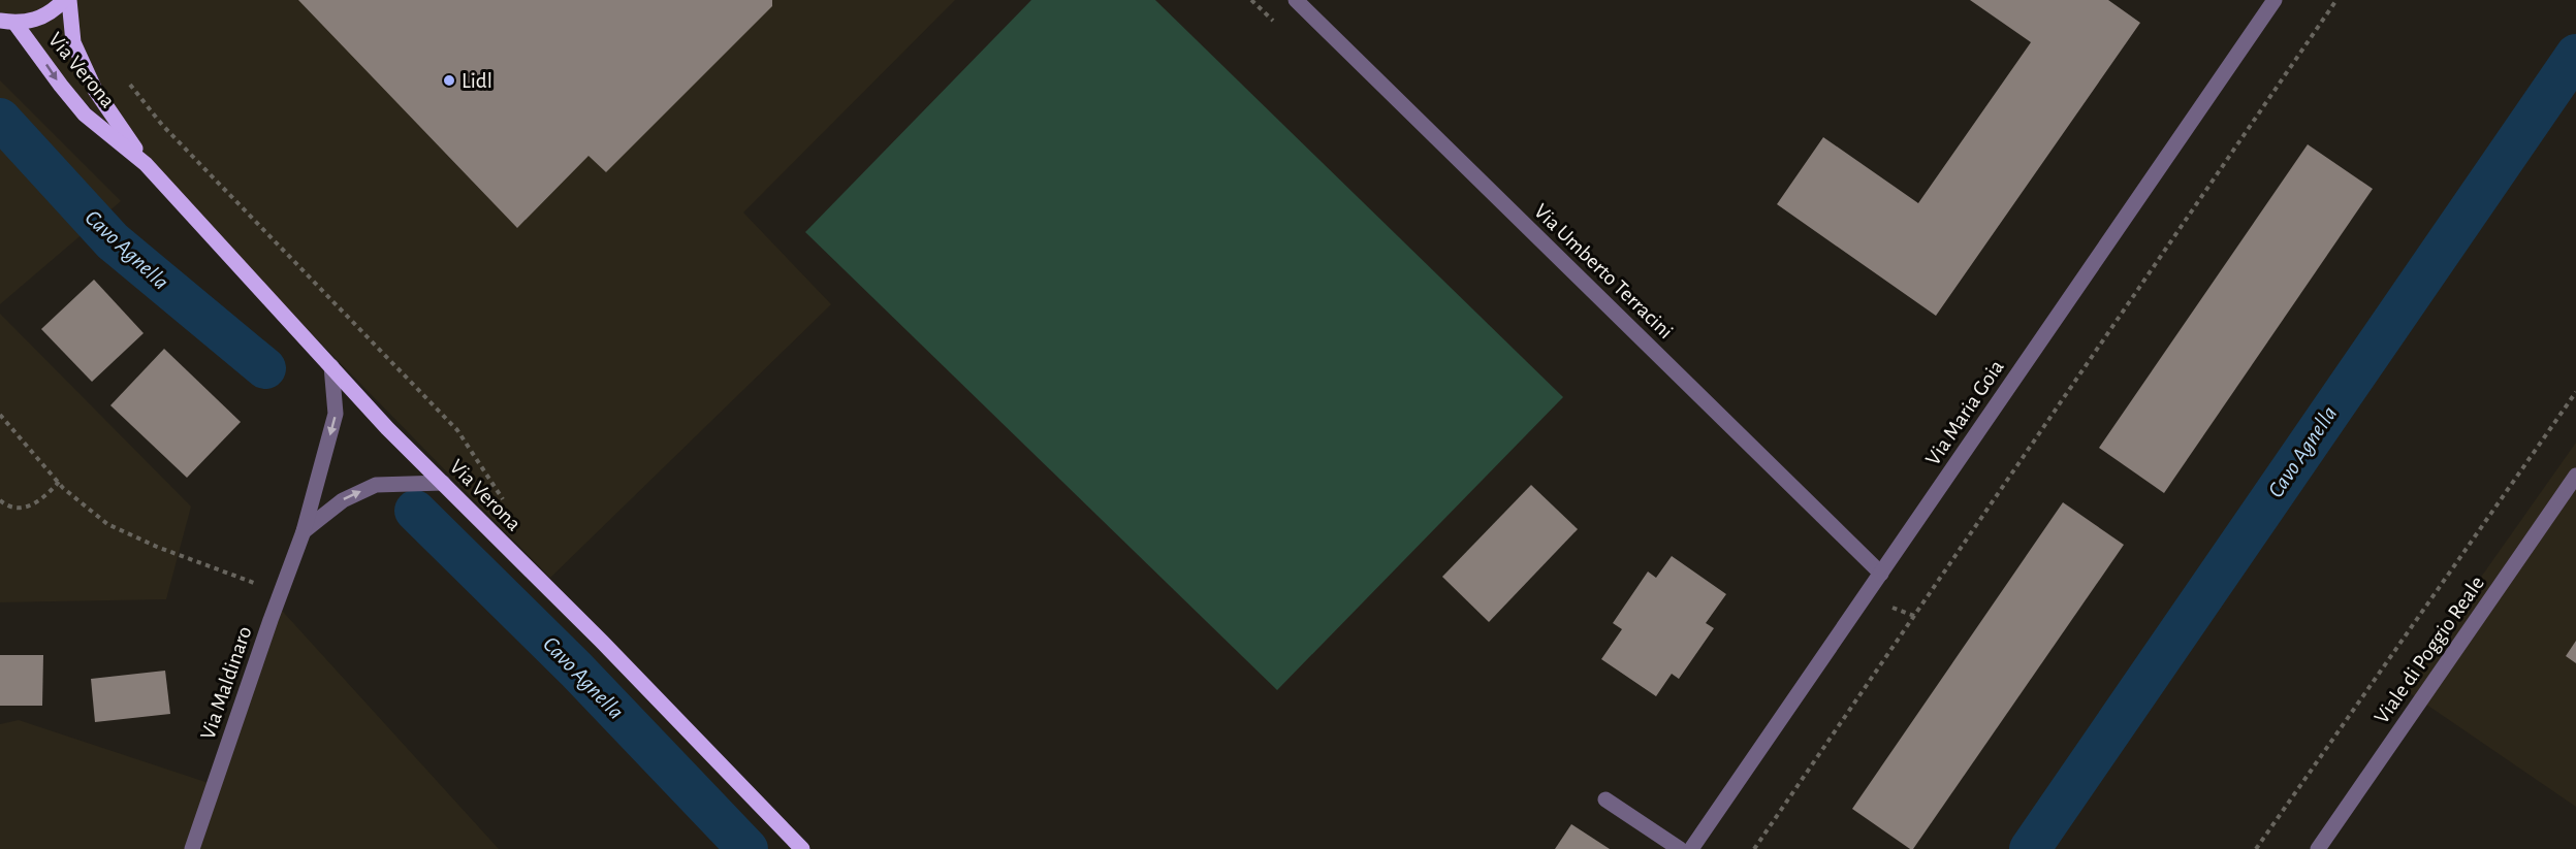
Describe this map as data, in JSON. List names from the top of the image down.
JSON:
{
  "streets": {
    "main road": ["Via Verona"],
    "street": [
      "Via Umberto Terracini",
      "Via Maria Goia",
      "Viale di Poggio Reale",
      "Via Maldinaro"
    ]
  },
  "crossings": [
    ["Via Verona", "Via Maldinaro"],
    ["Via Umberto Terracini", "Via Maria Goia"]
  ],
  "water": ["Cavo Agnella"],
  "places": ["Lidl"]
}
